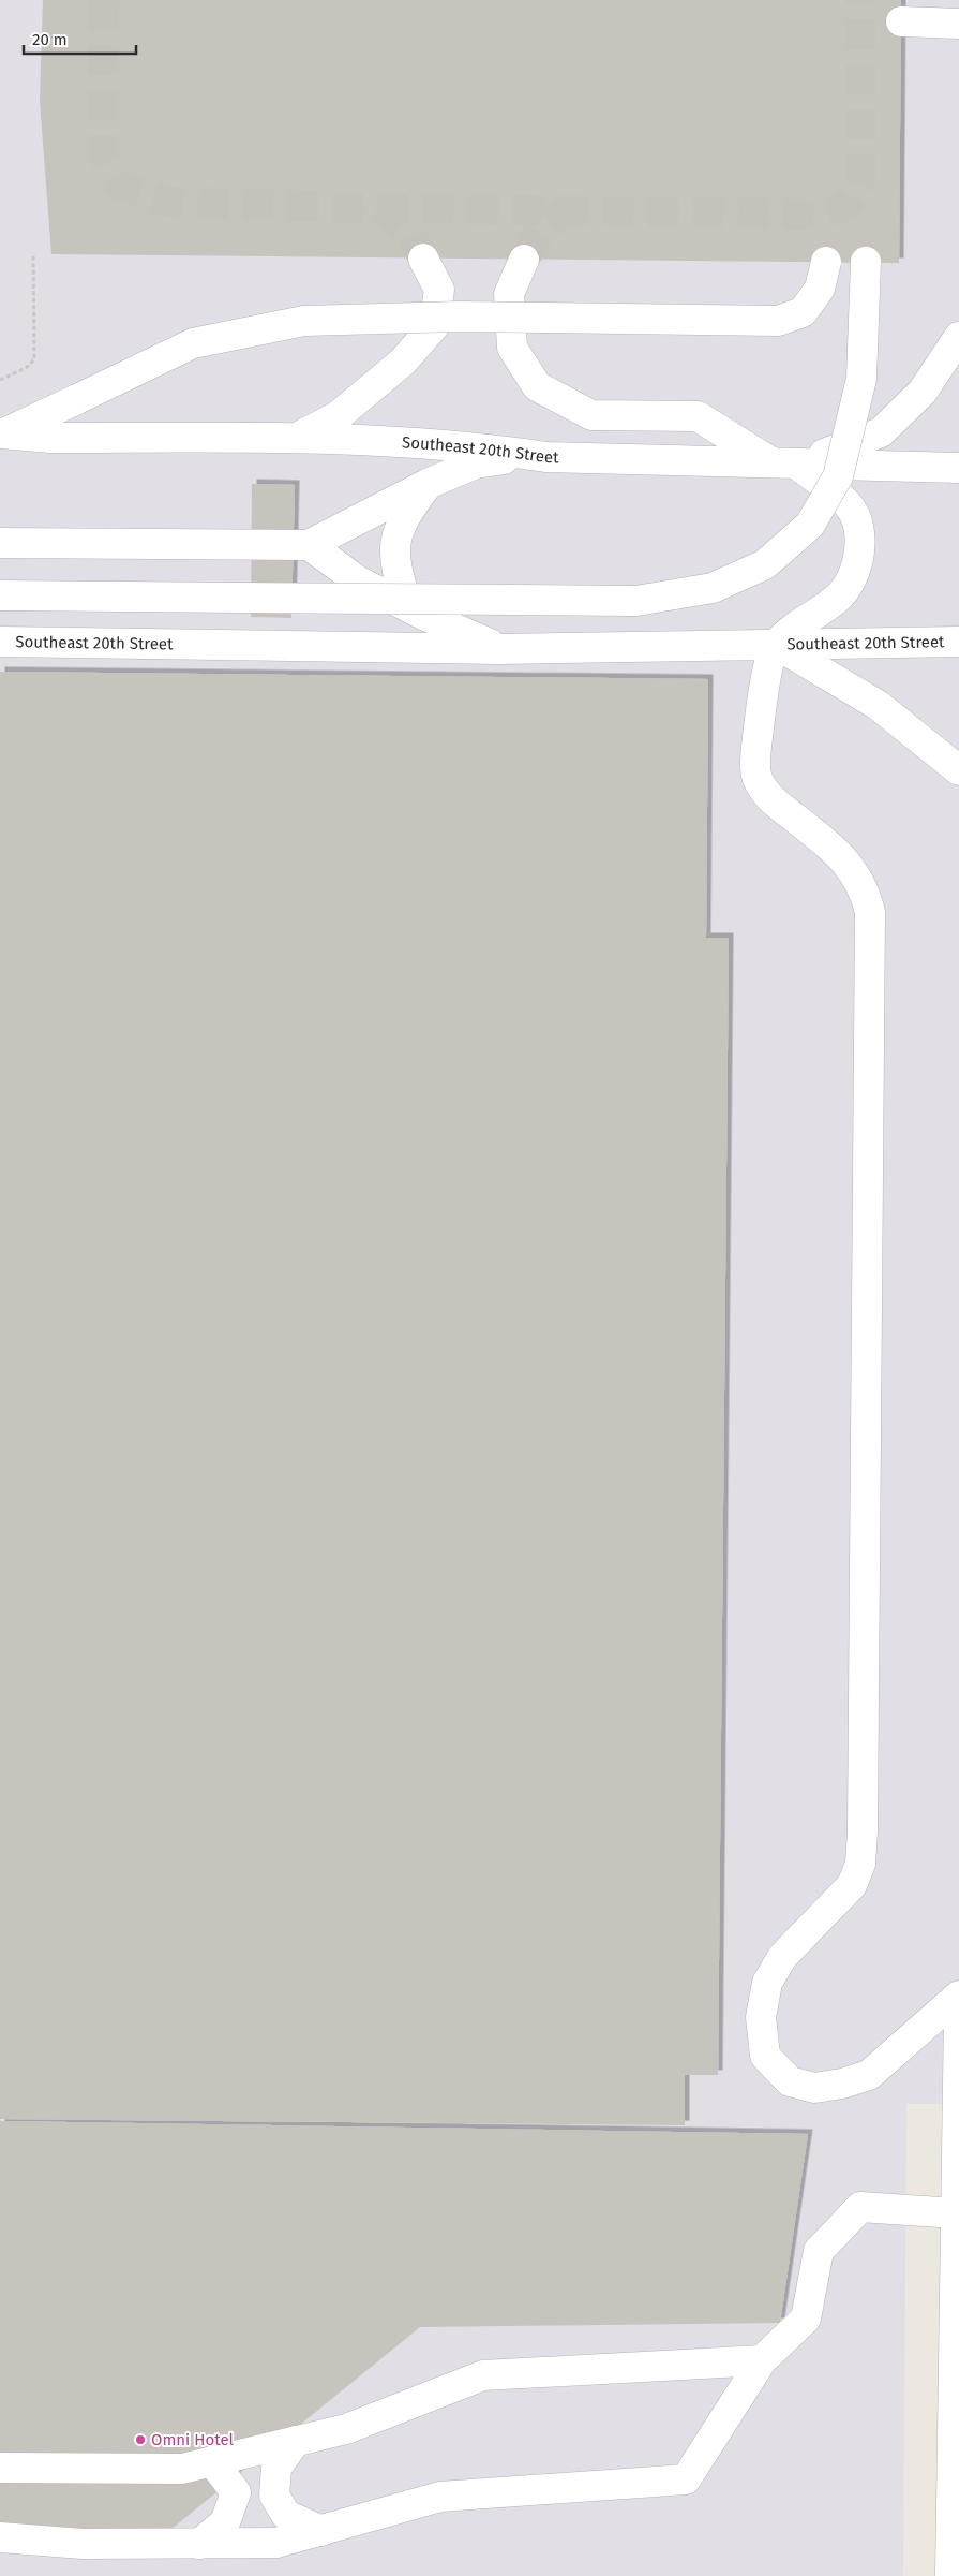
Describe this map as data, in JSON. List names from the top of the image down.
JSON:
{
  "streets": {
    "street": ["Southeast 20th Street"]
  },
  "places": ["Omni Hotel"],
  "scale_bar": "20 m"
}
